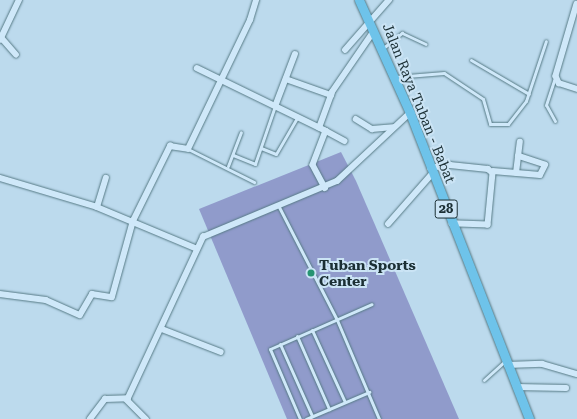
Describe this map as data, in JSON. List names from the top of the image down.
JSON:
{
  "streets": {
    "highway": ["Jalan Raya Tuban - Babat", "28"]
  },
  "places": ["Tuban Sports Center"]
}
